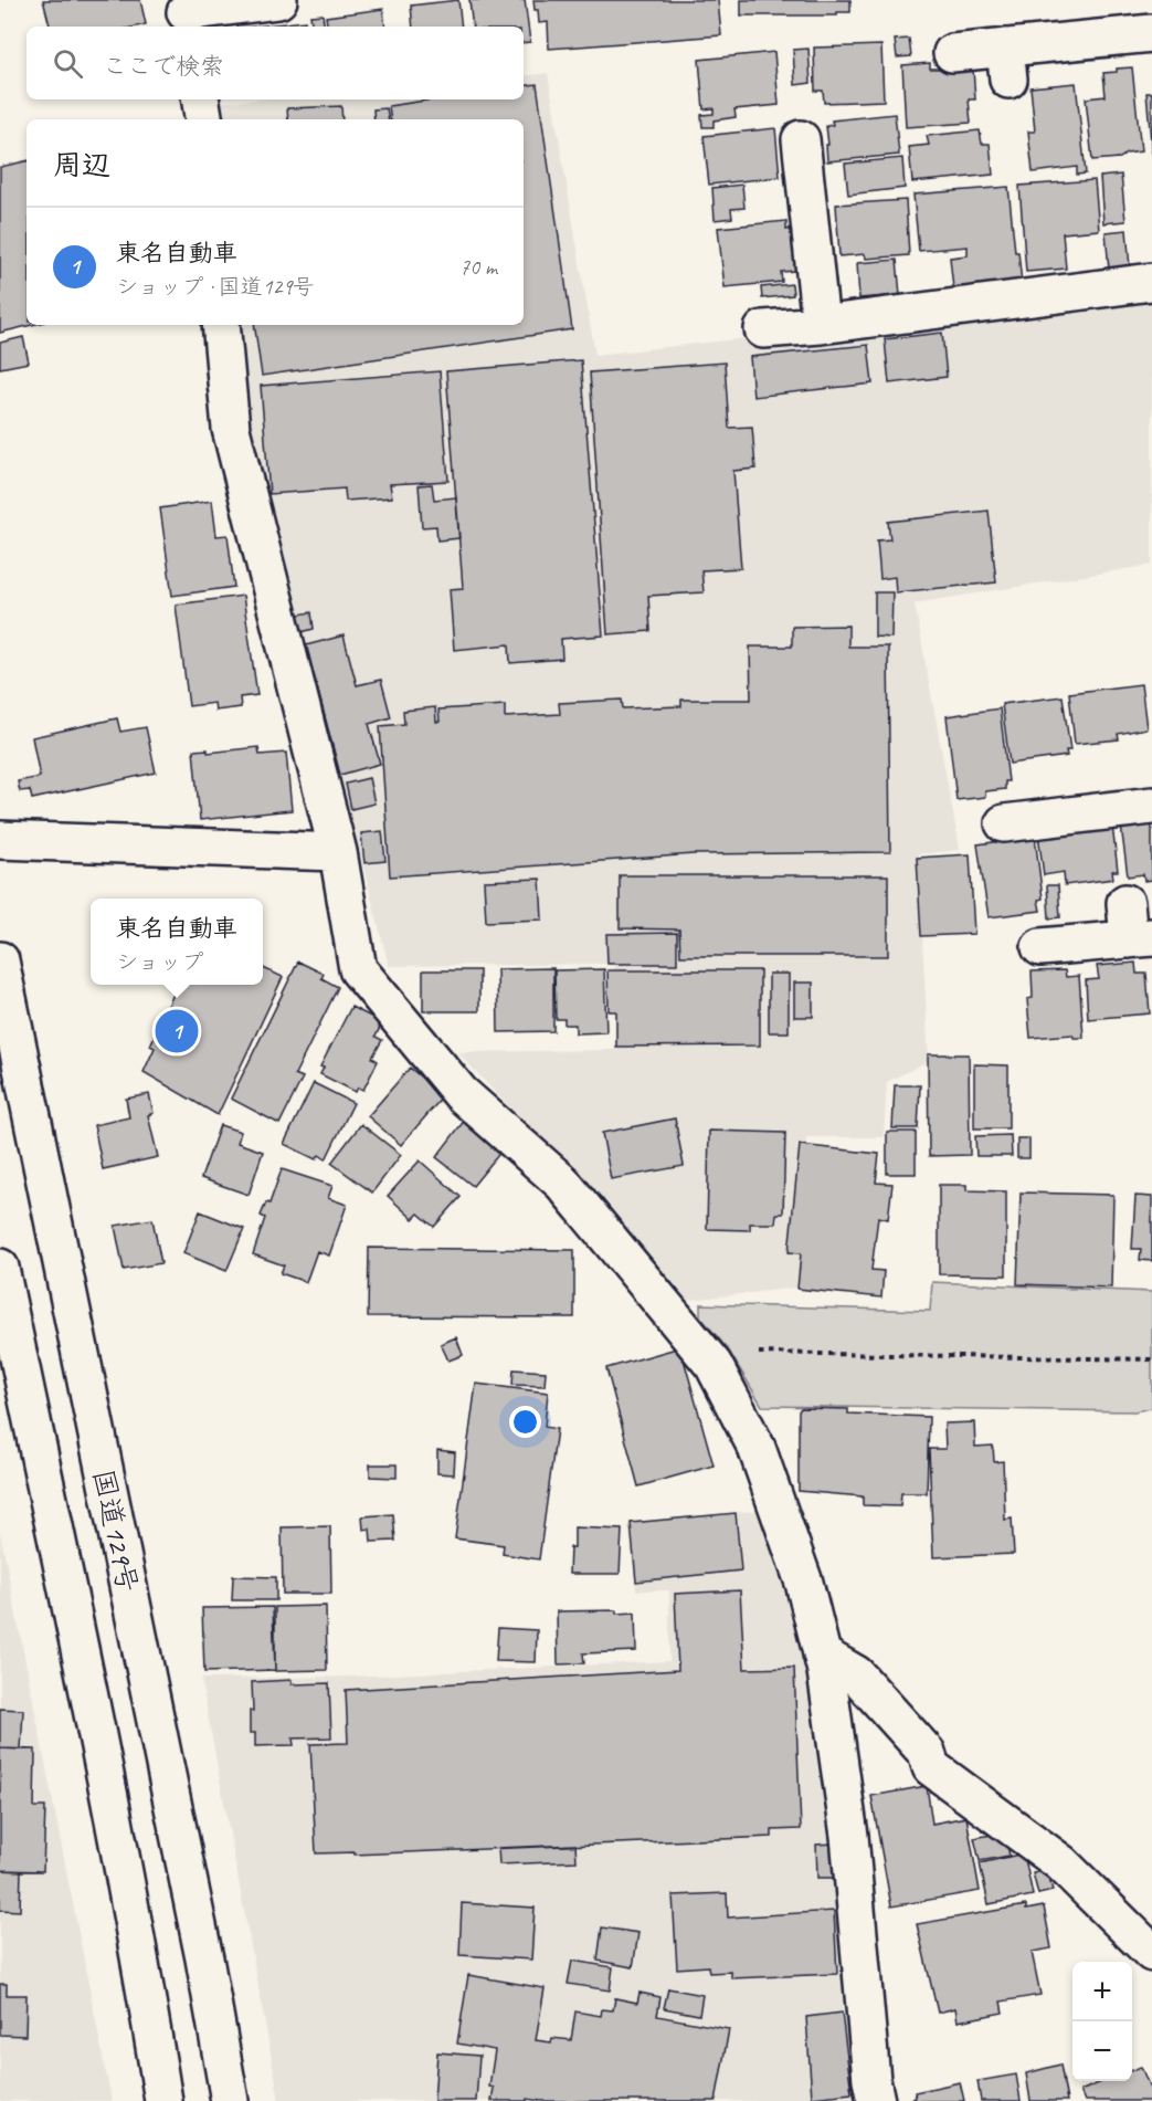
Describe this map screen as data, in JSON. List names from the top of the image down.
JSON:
{
  "streets": {
    "main road": ["国道129号"]
  },
  "page": {
    "search": "ここで検索",
    "heading": "周辺",
    "list": [
      {
        "mark": "1",
        "name": "東名自動車",
        "note": "ショップ · 国道129号",
        "value": "70 m"
      }
    ],
    "popup": ["東名自動車", "ショップ"],
    "pins": "1",
    "map_buttons": ["+", "−"]
  }
}
